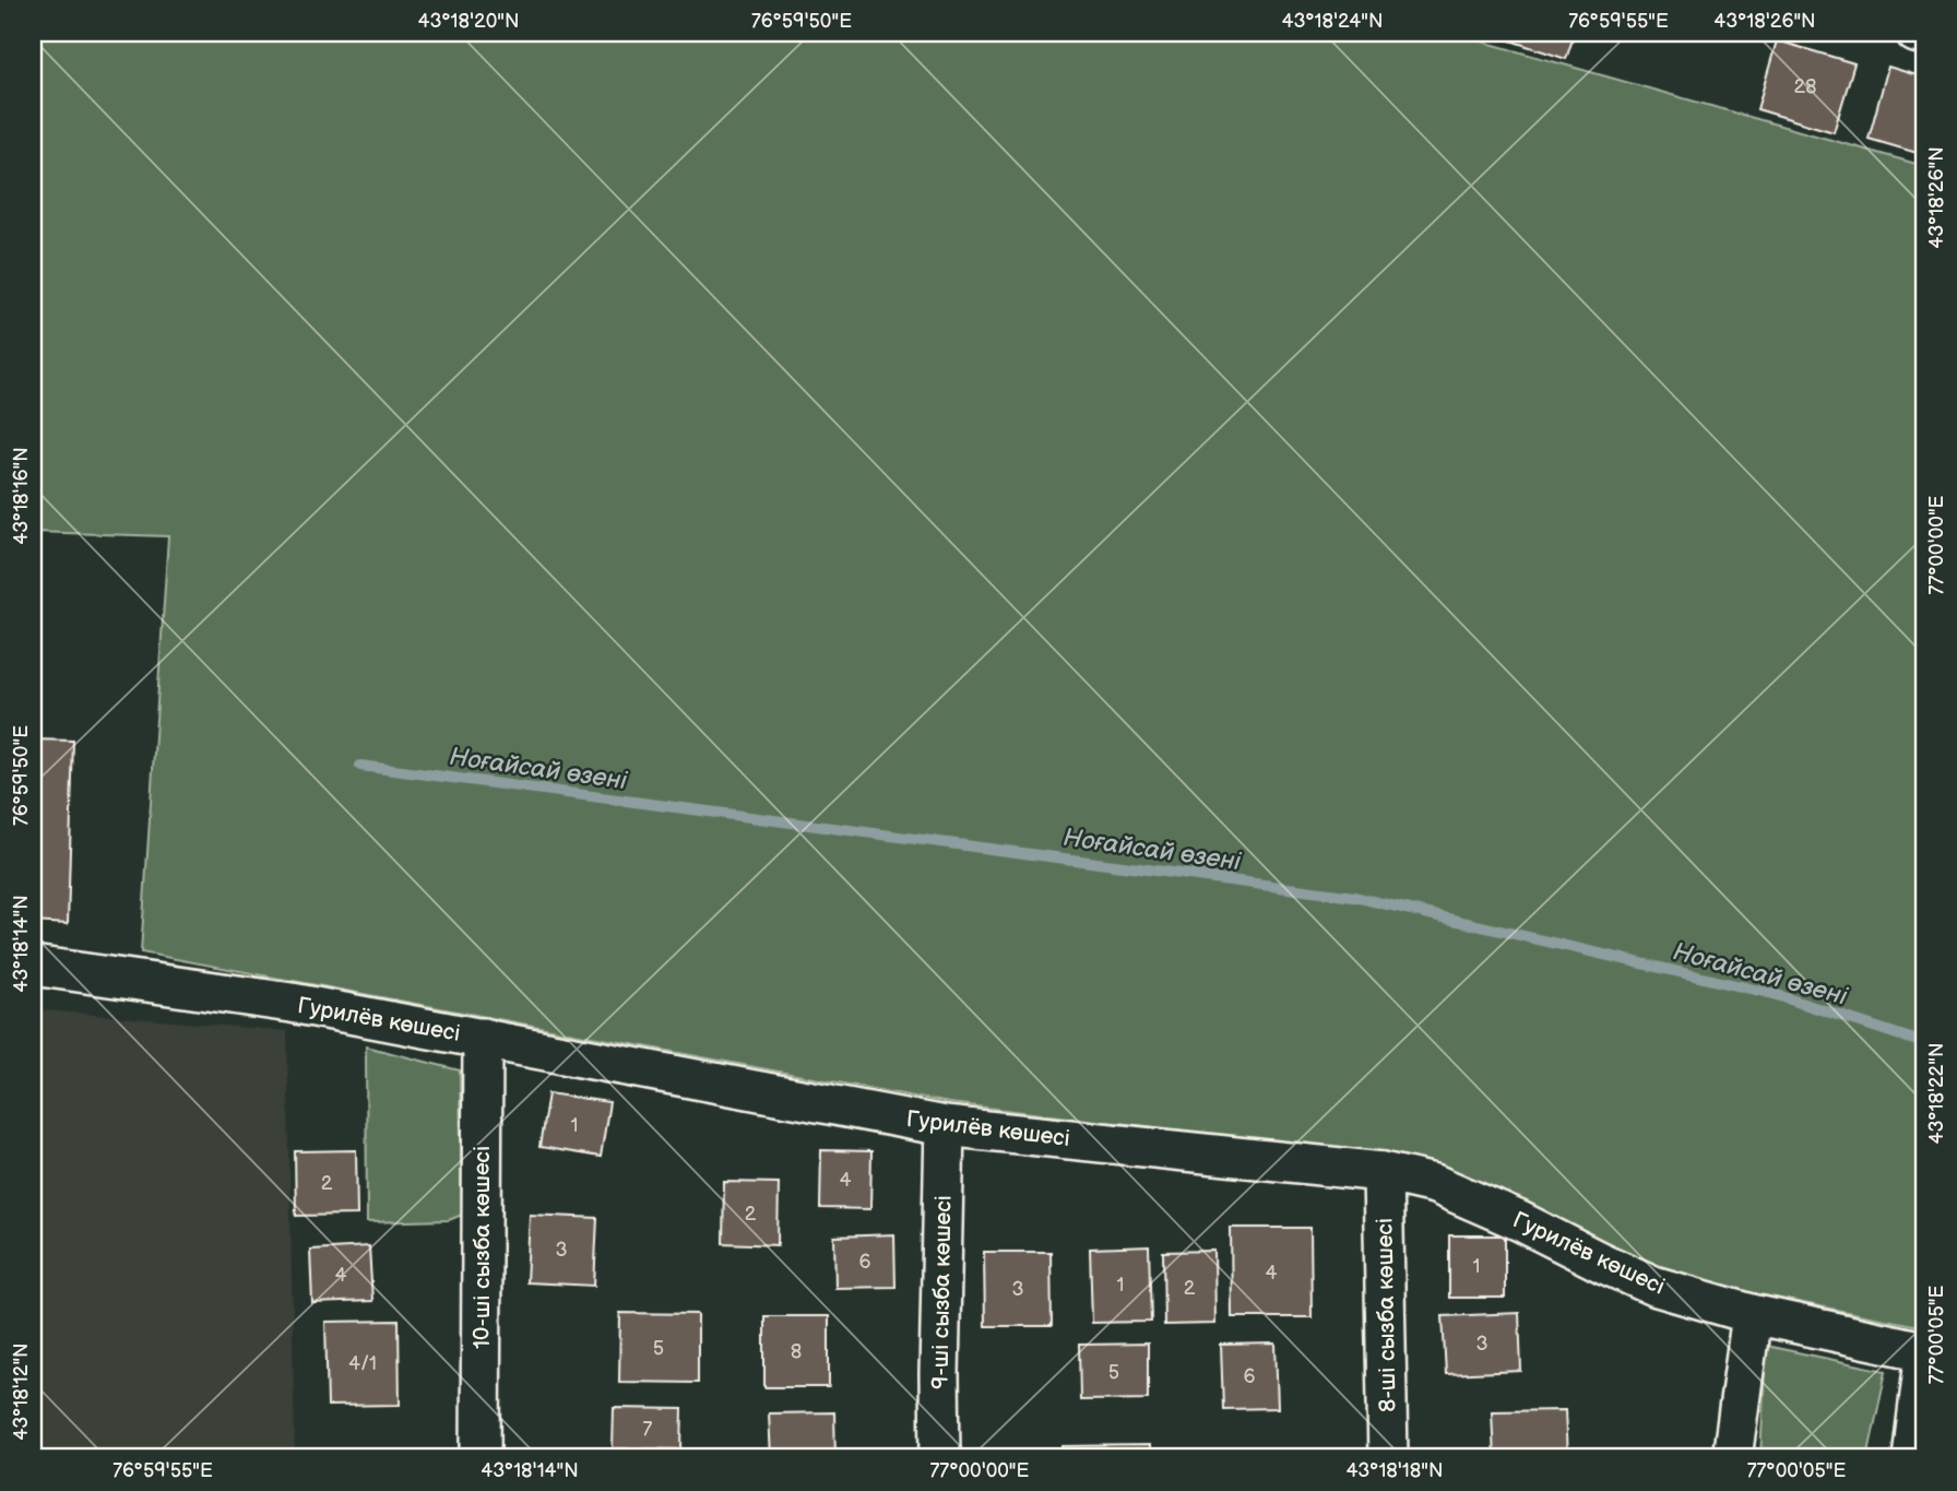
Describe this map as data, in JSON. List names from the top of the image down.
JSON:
{
  "streets": {
    "street": [
      "Гурилёв көшесі",
      "10-ші сызба көшесі",
      "9-ші сызба көшесі",
      "8-ші сызба көшесі"
    ]
  },
  "crossings": [
    ["Гурилёв көшесі", "10-ші сызба көшесі"],
    ["Гурилёв көшесі", "9-ші сызба көшесі"],
    ["Гурилёв көшесі", "8-ші сызба көшесі"]
  ],
  "water": ["Ноғайсай өзені"],
  "house_numbers": [
    "28",
    "1",
    "4",
    "2",
    "2",
    "3",
    "6",
    "1",
    "4",
    "4",
    "1",
    "2",
    "3",
    "3",
    "5",
    "8",
    "4/1",
    "5",
    "6",
    "7"
  ],
  "coordinates": [
    "43°18'20\"N",
    "76°59'50\"E",
    "43°18'24\"N",
    "76°59'55\"E",
    "43°18'26\"N",
    "43°18'16\"N",
    "77°00'00\"E",
    "43°18'14\"N",
    "43°18'22\"N",
    "77°00'05\"E",
    "43°18'12\"N",
    "43°18'18\"N"
  ]
}
